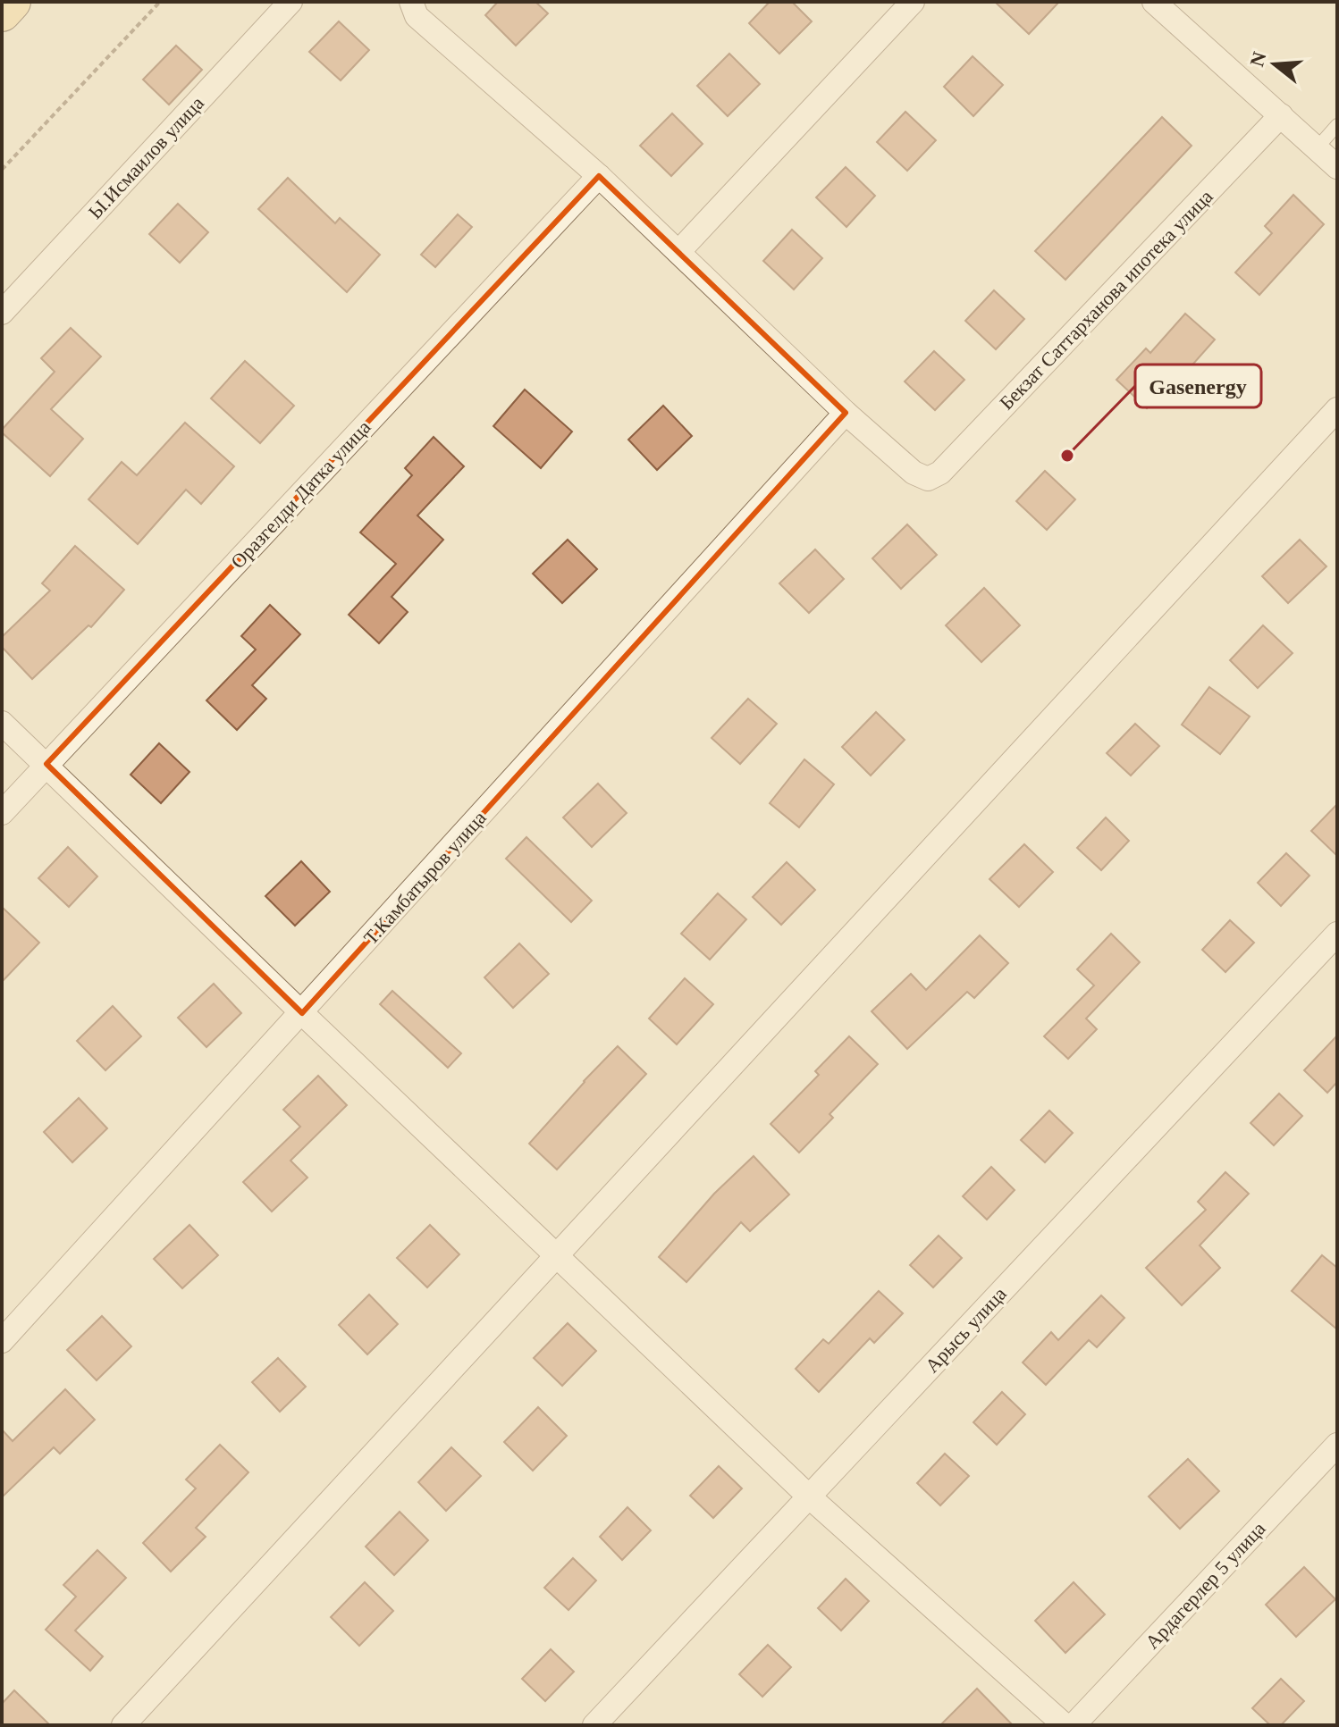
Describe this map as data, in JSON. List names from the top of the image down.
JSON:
{
  "streets": {
    "street": [
      "Ы.Исмаилов улица",
      "Бекзат Саттарханова ипотека улица",
      "Оразгелди Датка улица",
      "Т.Камбатыров улица",
      "Арысь улица",
      "Ардагерлер 5 улица"
    ]
  },
  "crossings": [
    ["Бекзат Саттарханова ипотека улица", "Т.Камбатыров улица"]
  ],
  "places": ["Gasenergy"],
  "north": "left"
}
